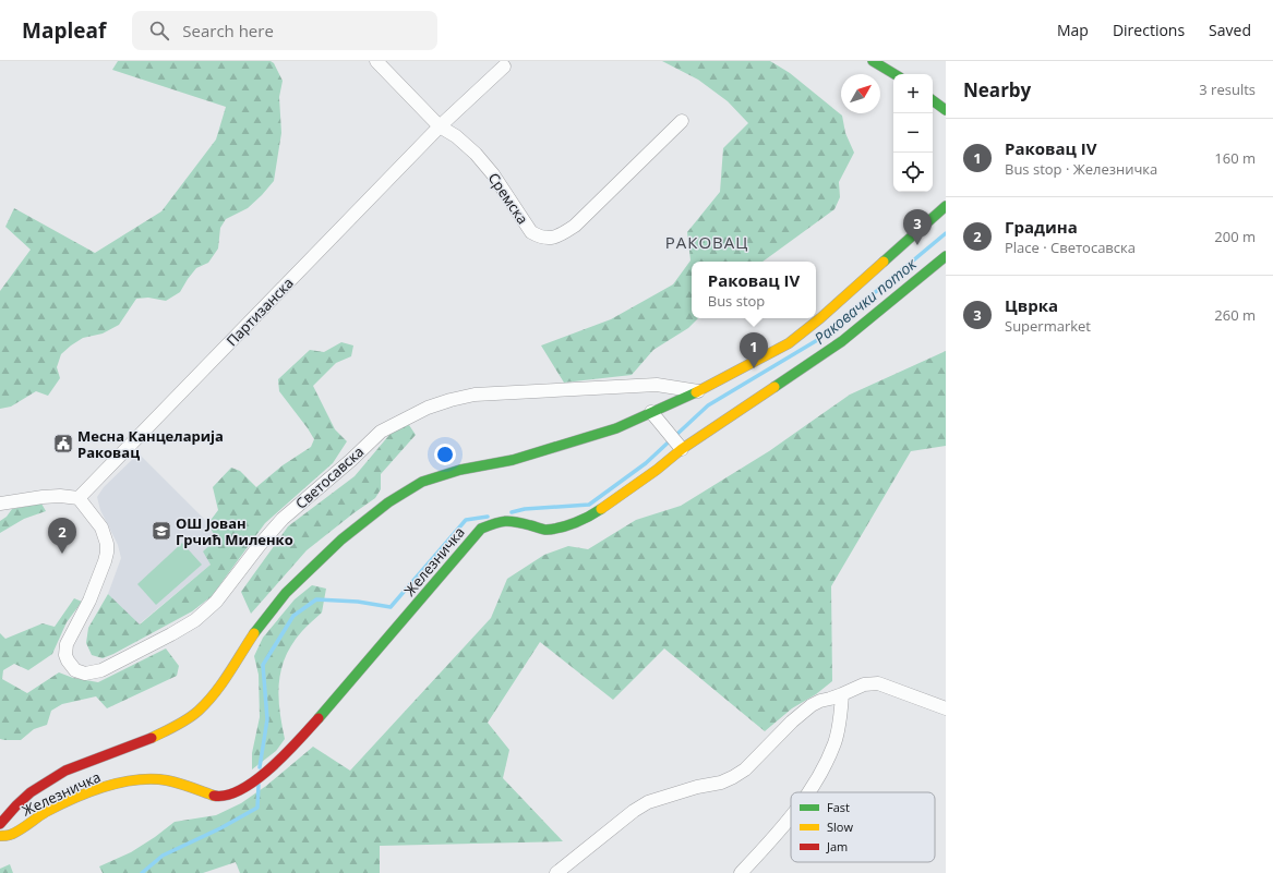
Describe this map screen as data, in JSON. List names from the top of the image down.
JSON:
{
  "streets": {
    "street": [
      "Сремска",
      "Партизанска",
      "Светосавска",
      "Железничка"
    ]
  },
  "crossings": [
    ["Сремска", "Партизанска"],
    ["Партизанска", "Светосавска"],
    ["Светосавска", "Железничка"]
  ],
  "districts": ["РАКОВАЦ"],
  "water": ["Раковачки поток"],
  "places": {
    "public building": ["Месна Канцеларија Раковац"],
    "school or university": ["ОШ Јован Грчић Миленко"]
  },
  "legend": ["Fast", "Slow", "Jam"],
  "north": "top right",
  "page": {
    "header": "Mapleaf",
    "search": "Search here",
    "nav": ["Map", "Directions", "Saved"],
    "heading": ["Nearby", "3 results"],
    "map_buttons": ["+", "−"],
    "list": [
      {
        "mark": "1",
        "name": "Раковац IV",
        "note": "Bus stop · Железничка",
        "value": "160 m"
      },
      {
        "mark": "2",
        "name": "Градина",
        "note": "Place · Светосавска",
        "value": "200 m"
      },
      {
        "mark": "3",
        "name": "Цврка",
        "note": "Supermarket",
        "value": "260 m"
      }
    ],
    "pins": ["3", "1", "2"],
    "popup": ["Раковац IV", "Bus stop"]
  }
}
